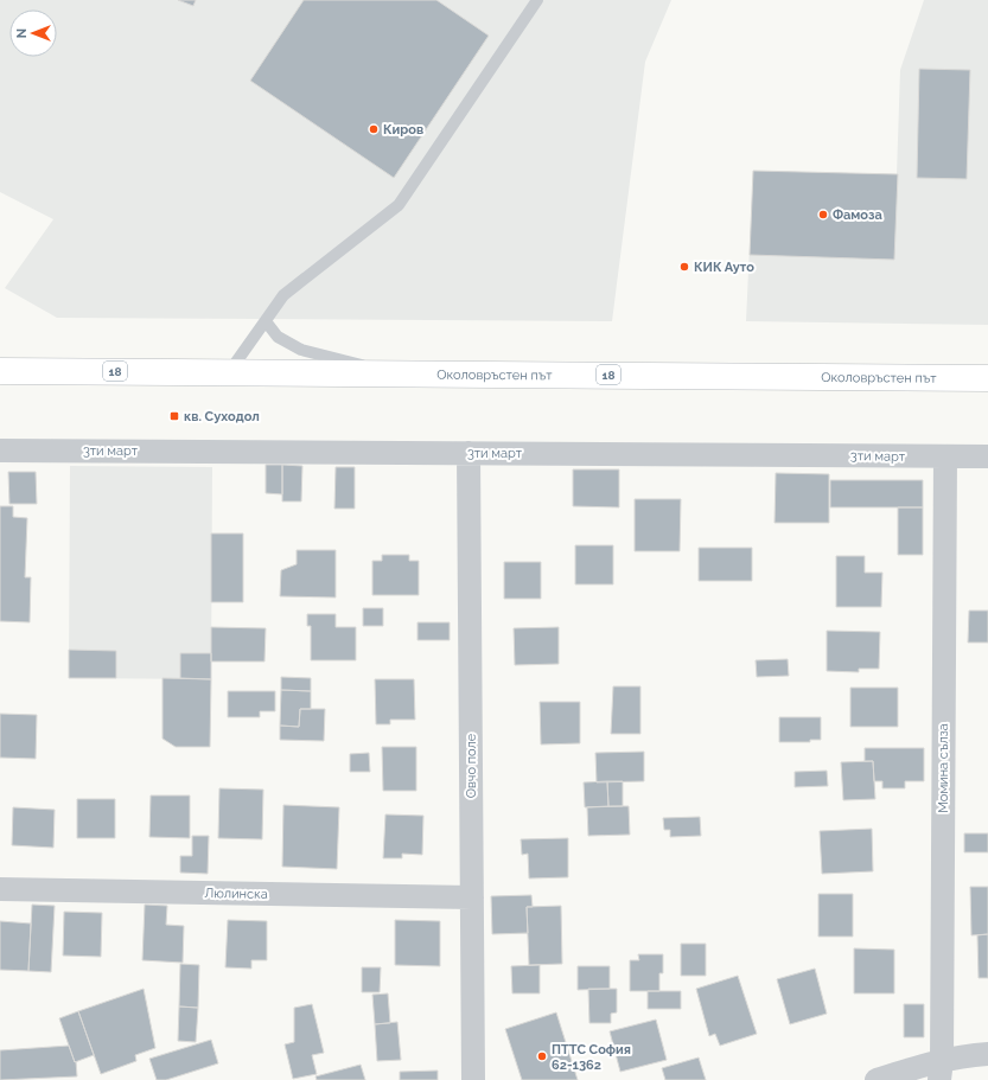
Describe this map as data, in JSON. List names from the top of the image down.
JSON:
{
  "streets": {
    "highway": ["18", "Околовръстен път"],
    "street": [
      "3ти март",
      "Овчо поле",
      "Момина сълза",
      "Люлинска"
    ]
  },
  "crossings": [
    ["3ти март", "Овчо поле"],
    ["3ти март", "Момина сълза"],
    ["Овчо поле", "Люлинска"]
  ],
  "places": {
    "other": [
      "Киров",
      "Фамоза",
      "КИК Ауто",
      "ПТТС София 62-1362"
    ],
    "transit": ["кв. Суходол"]
  },
  "north": "left"
}
